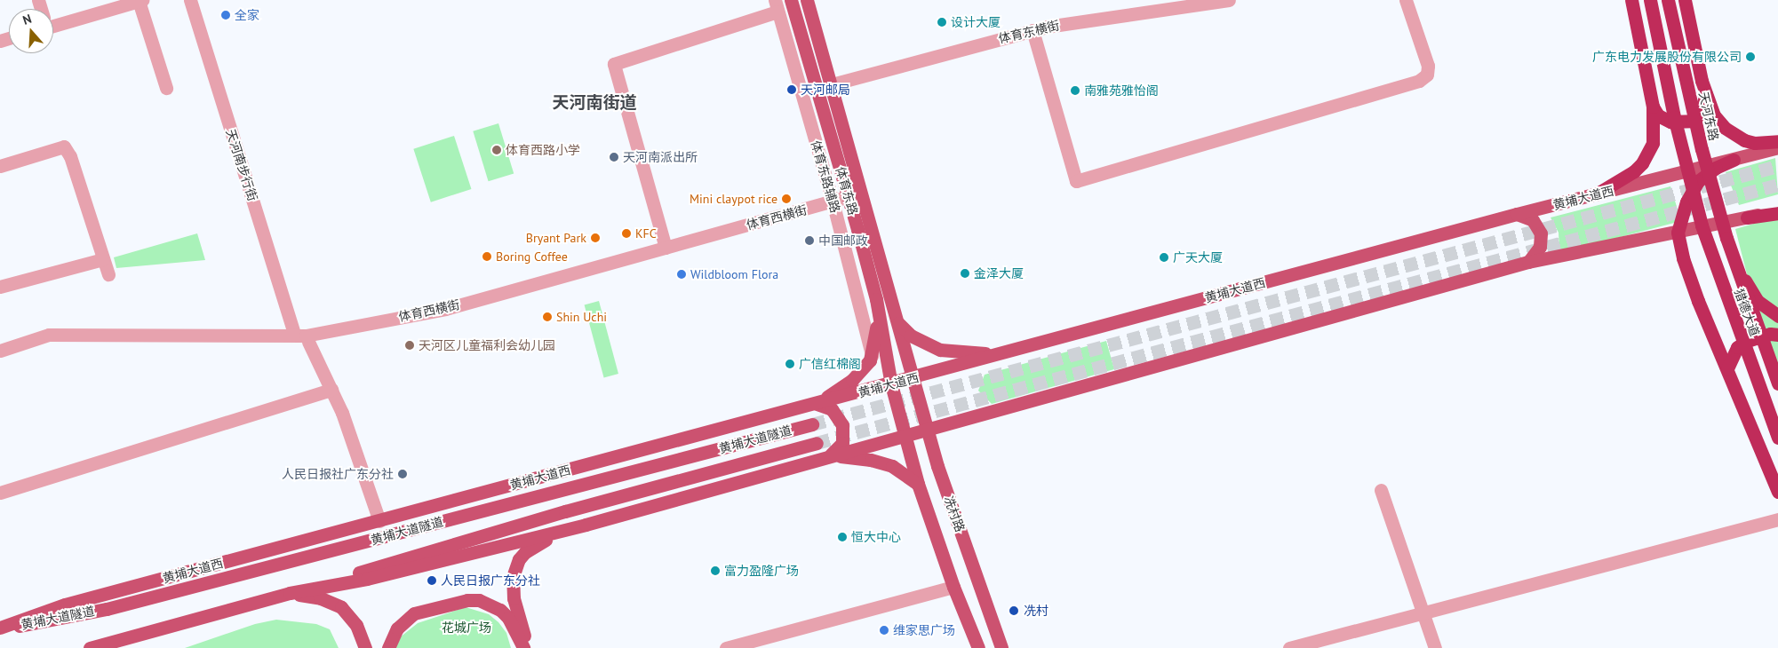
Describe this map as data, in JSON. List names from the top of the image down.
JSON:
{
  "streets": {
    "highway": ["天河东路", "猎德大道"],
    "main road": [
      "体育东路",
      "黄埔大道西",
      "黄埔大道隧道",
      "冼村路"
    ],
    "street": [
      "体育东横街",
      "天河南步行街",
      "体育东路辅路",
      "体育西横街"
    ]
  },
  "crossings": [
    ["体育东横街", "体育东路"],
    ["天河东路", "猎德大道"],
    ["体育东路辅路", "体育西横街"],
    ["体育东路", "黄埔大道西"],
    ["体育东路", "体育西横街"],
    ["体育东路", "冼村路"],
    ["黄埔大道西", "黄埔大道隧道"],
    ["黄埔大道西", "冼村路"]
  ],
  "districts": ["天河南街道"],
  "parks": ["花城广场"],
  "places": [
    "全家",
    "设计大厦",
    "广东电力发展股份有限公司",
    "天河邮局",
    "南雅苑雅怡阁",
    "体育西路小学",
    "天河南派出所",
    "Mini claypot rice",
    "KFC",
    "Bryant Park",
    "中国邮政",
    "Boring Coffee",
    "广天大厦",
    "金泽大厦",
    "Wildbloom Flora",
    "Shin Uchi",
    "天河区儿童福利会幼儿园",
    "广信红棉阁",
    "人民日报社广东分社",
    "恒大中心",
    "富力盈隆广场",
    "人民日报广东分社",
    "冼村",
    "维家思广场"
  ],
  "north": "top"
}
